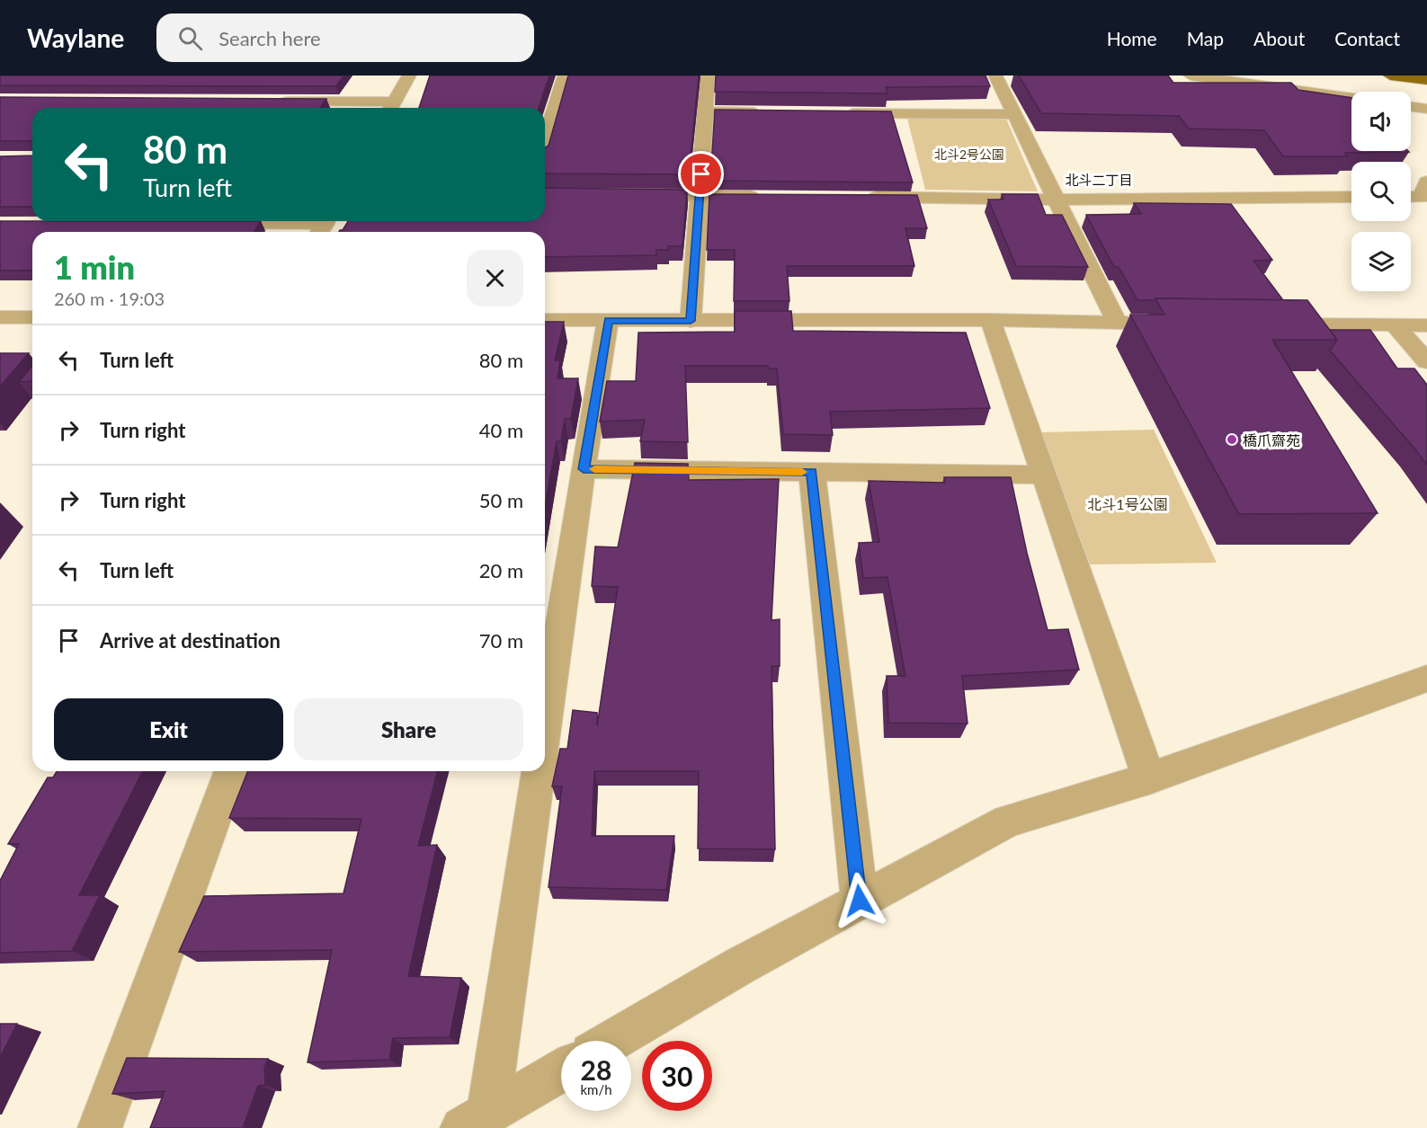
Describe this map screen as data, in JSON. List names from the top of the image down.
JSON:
{
  "districts": ["北斗二丁目"],
  "parks": ["北斗2号公園", "北斗1号公園"],
  "places": ["橋爪齋苑"],
  "page": {
    "header": "Waylane",
    "search": "Search here",
    "nav": [
      "Home",
      "Map",
      "About",
      "Contact"
    ],
    "turn": ["80 m", "Turn left"],
    "heading": ["1 min", "260 m · 19:03"],
    "list": [
      {
        "name": "Turn left",
        "value": "80 m"
      },
      {
        "name": "Turn right",
        "value": "40 m"
      },
      {
        "name": "Turn right",
        "value": "50 m"
      },
      {
        "name": "Turn left",
        "value": "20 m"
      },
      {
        "name": "Arrive at destination",
        "value": "70 m"
      }
    ],
    "buttons": ["Exit", "Share"],
    "speed": "28 km/h",
    "limit": "30"
  }
}
